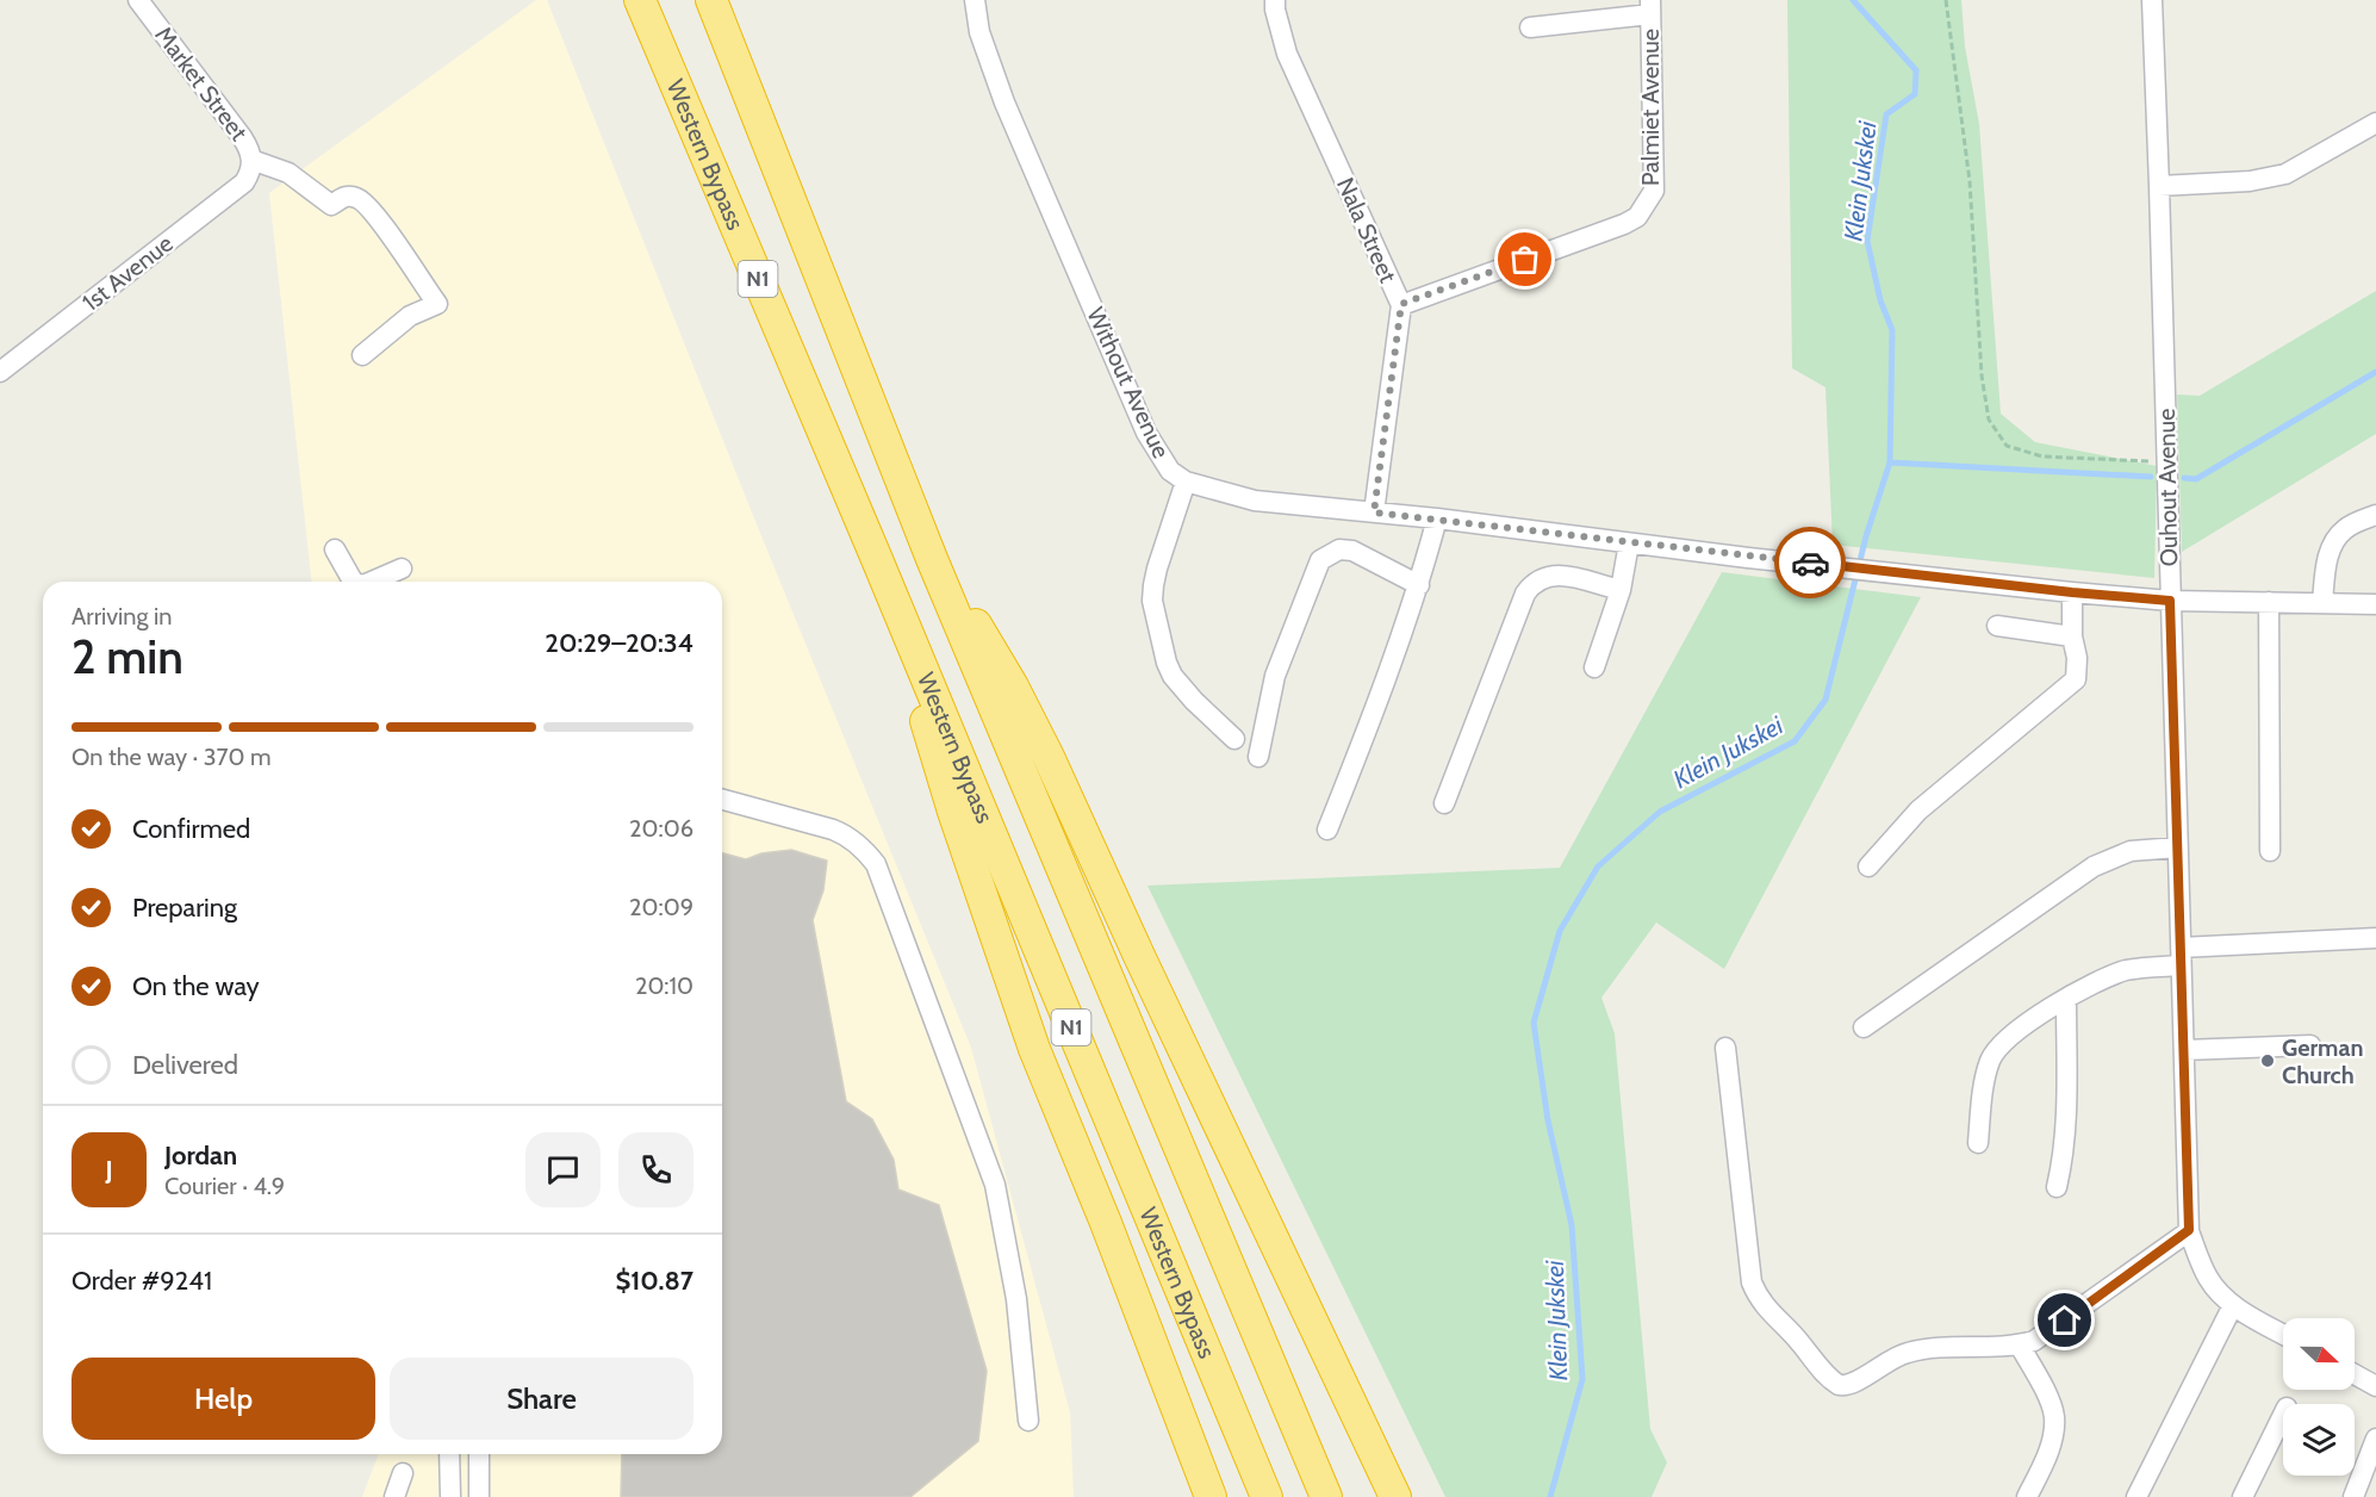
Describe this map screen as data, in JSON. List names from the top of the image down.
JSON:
{
  "streets": {
    "highway": ["Western Bypass", "N1"],
    "street": [
      "Market Street",
      "Palmiet Avenue",
      "Nala Street",
      "1st Avenue",
      "Without Avenue",
      "Ouhout Avenue"
    ]
  },
  "crossings": [
    ["Market Street", "1st Avenue"],
    ["Palmiet Avenue", "Nala Street"],
    ["Nala Street", "Without Avenue"],
    ["Without Avenue", "Ouhout Avenue"]
  ],
  "water": ["Klein Jukskei"],
  "places": ["German Church"],
  "north": "right",
  "page": {
    "heading": ["2 min", "Arriving in", "20:29–20:34"],
    "panel": [
      "Jordan",
      "Courier · 4.9",
      "Order #9241",
      "$10.87"
    ],
    "bar": "On the way · 370 m",
    "list": [
      ["Confirmed", "20:06"],
      ["Preparing", "20:09"],
      ["On the way", "20:10"],
      "Delivered"
    ],
    "round": "J",
    "buttons": ["Help", "Share"]
  }
}
